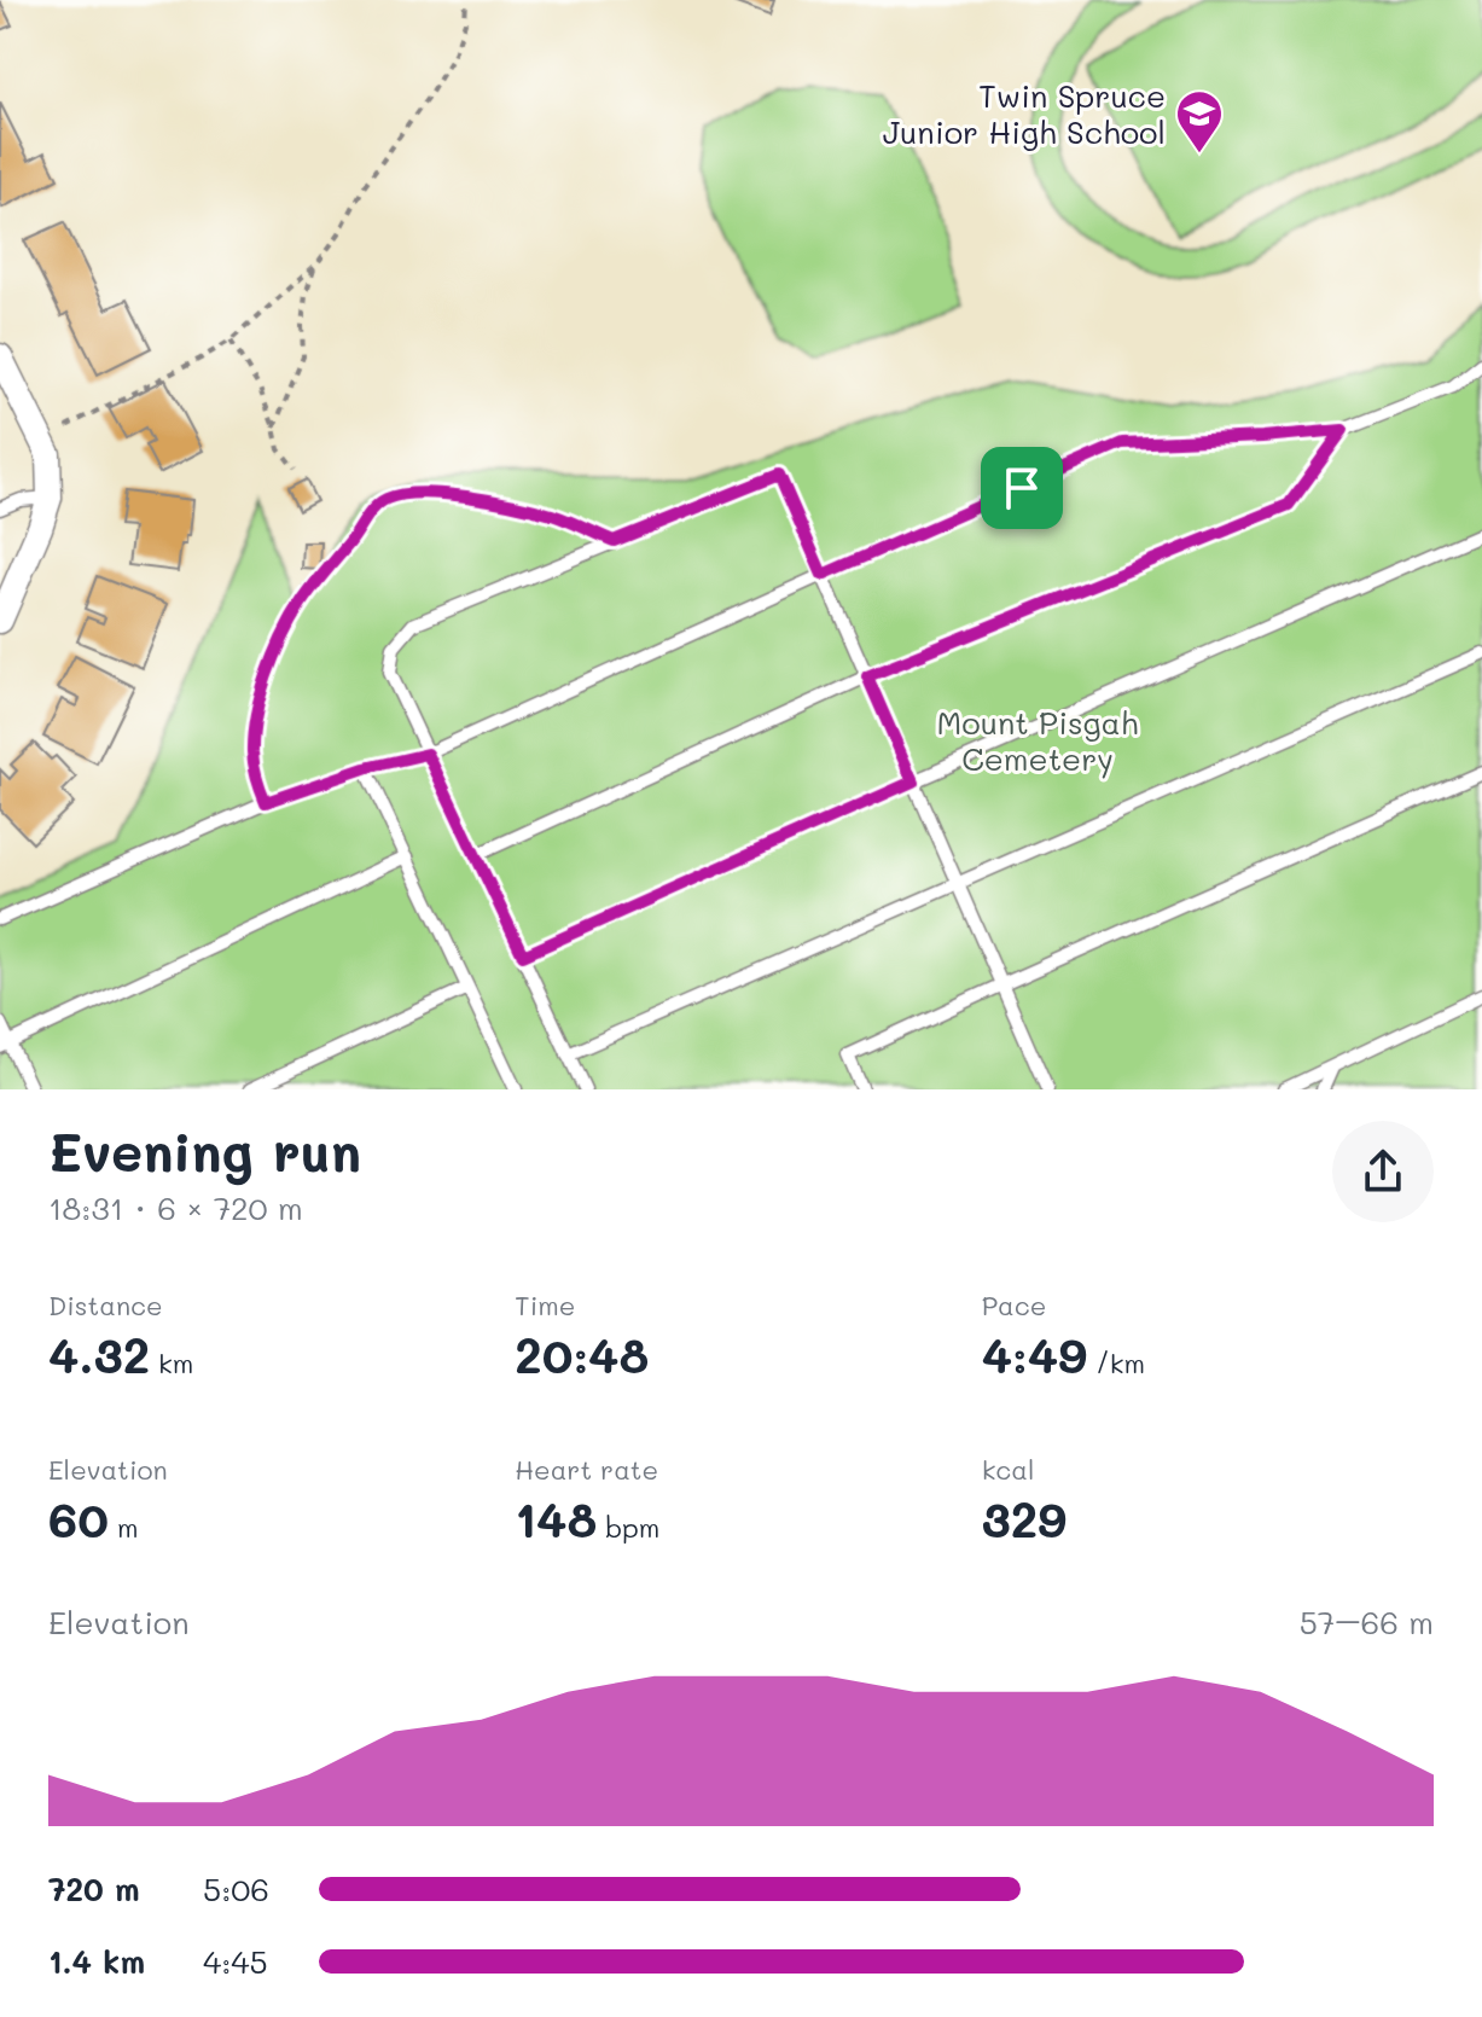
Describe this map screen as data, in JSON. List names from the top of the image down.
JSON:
{
  "parks": ["Mount Pisgah Cemetery"],
  "places": {
    "school or university": ["Twin Spruce Junior High School"]
  },
  "page": {
    "heading": ["Evening run", "18:31 · 6 × 720 m"],
    "stats": [
      ["Distance", "4.32 km"],
      ["Time", "20:48"],
      ["Pace", "4:49 /km"],
      ["Elevation", "60 m"],
      ["Heart rate", "148 bpm"],
      ["kcal", "329"]
    ],
    "chart": ["Elevation", "57–66 m"],
    "list": [
      {
        "name": "720 m",
        "note": "5:06"
      },
      {
        "name": "1.4 km",
        "note": "4:45"
      }
    ]
  }
}
